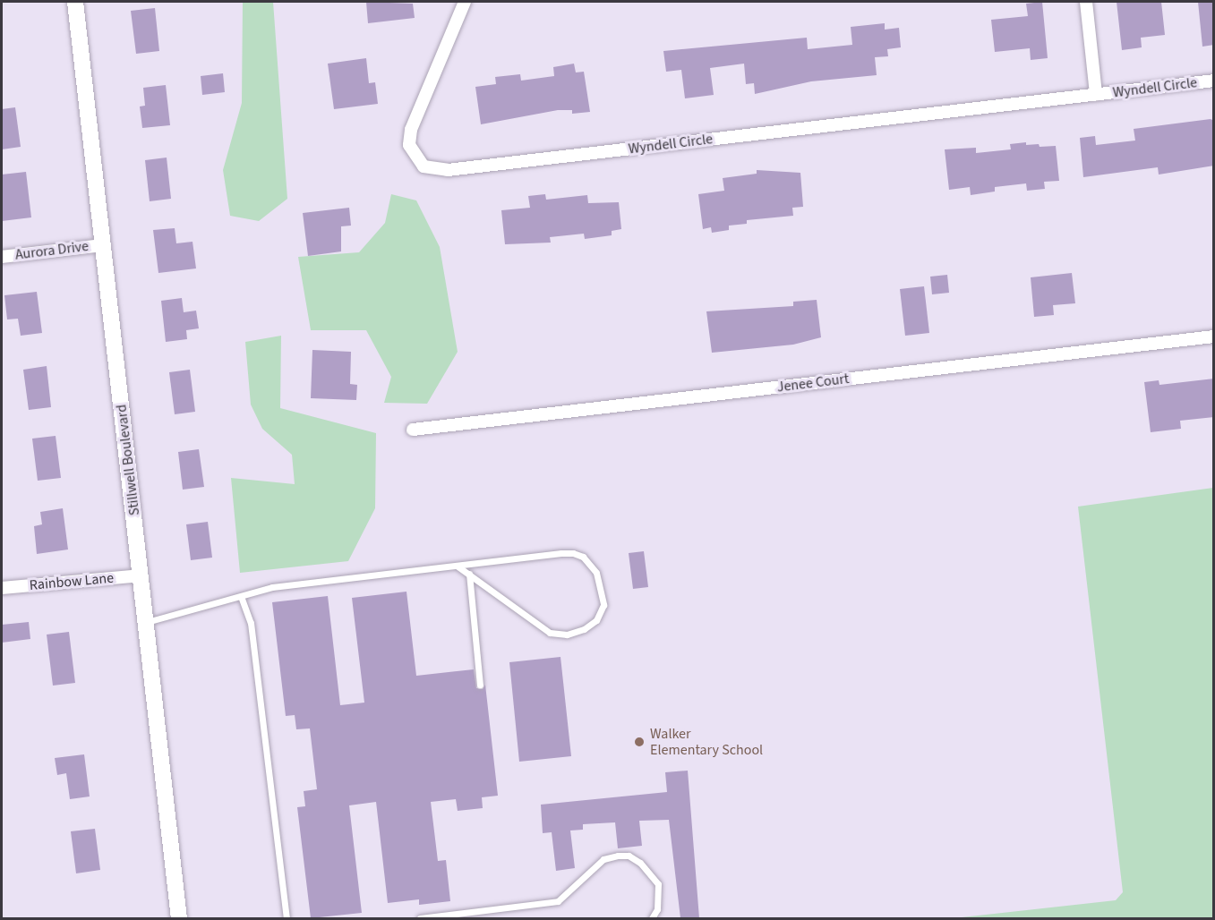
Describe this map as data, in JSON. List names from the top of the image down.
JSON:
{
  "streets": {
    "street": [
      "Wyndell Circle",
      "Aurora Drive",
      "Jenee Court",
      "Stillwell Boulevard",
      "Rainbow Lane"
    ]
  },
  "crossings": [
    ["Aurora Drive", "Stillwell Boulevard"],
    ["Stillwell Boulevard", "Rainbow Lane"]
  ],
  "places": ["Walker Elementary School"]
}
